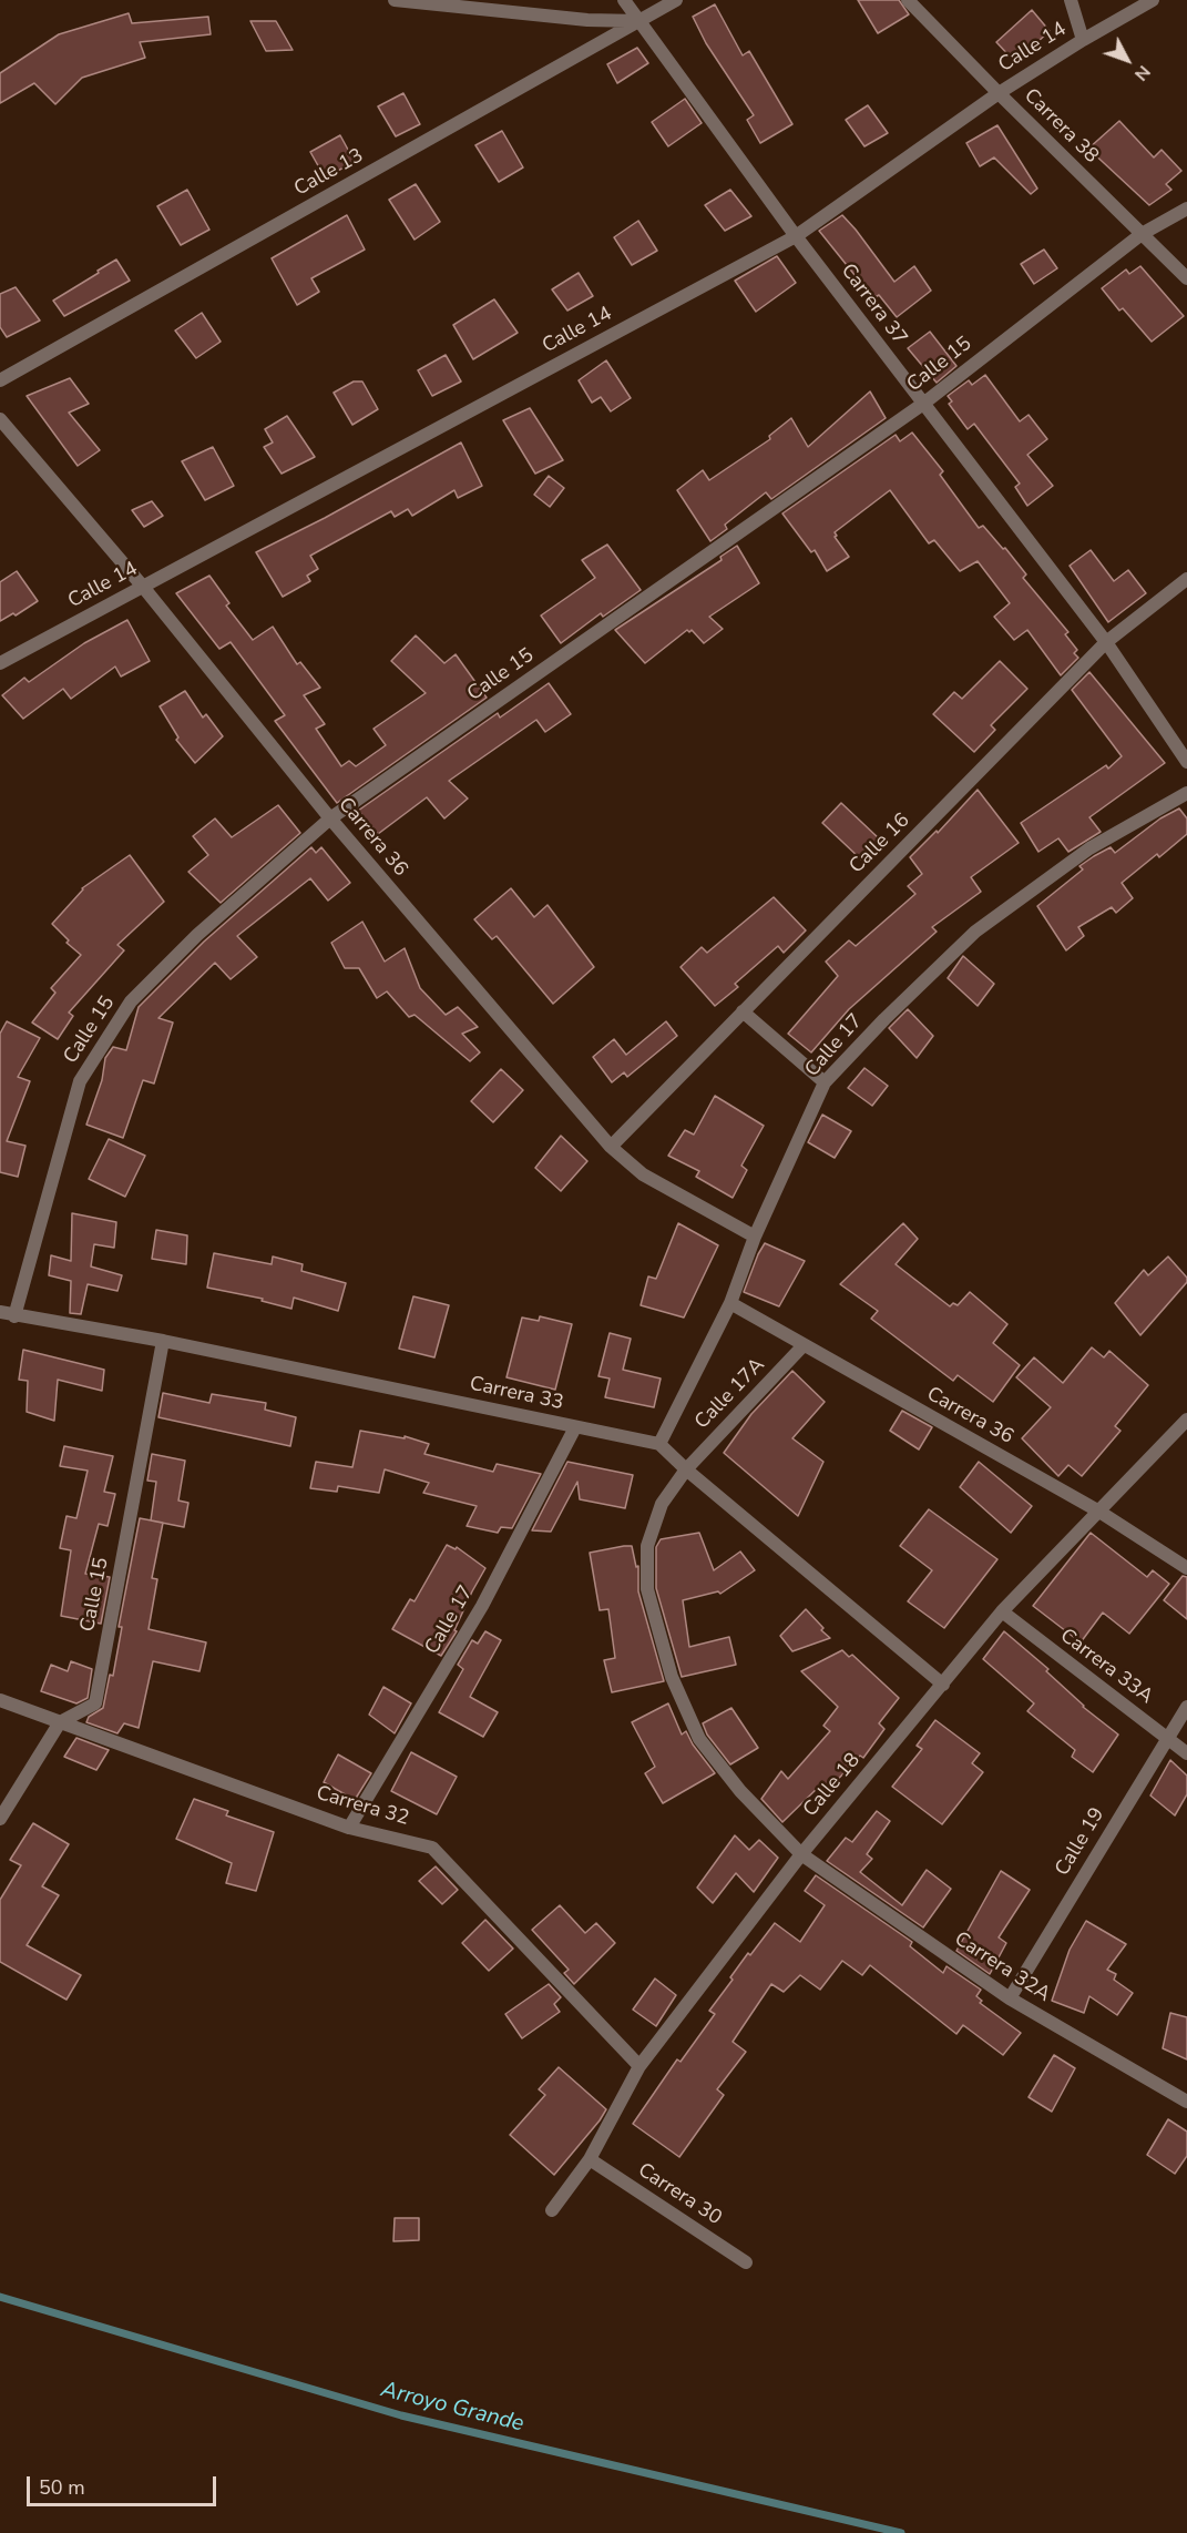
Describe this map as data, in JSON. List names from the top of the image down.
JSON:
{
  "streets": {
    "street": [
      "Calle 14",
      "Carrera 38",
      "Calle 13",
      "Carrera 37",
      "Calle 15",
      "Carrera 36",
      "Calle 16",
      "Calle 17",
      "Carrera 33",
      "Calle 17A",
      "Carrera 33A",
      "Calle 18",
      "Carrera 32",
      "Calle 19",
      "Carrera 32A",
      "Carrera 30"
    ]
  },
  "crossings": [
    ["Calle 14", "Carrera 38"],
    ["Calle 14", "Carrera 37"],
    ["Calle 14", "Carrera 36"],
    ["Carrera 38", "Calle 15"],
    ["Calle 13", "Carrera 37"],
    ["Carrera 37", "Calle 15"],
    ["Carrera 37", "Calle 16"],
    ["Calle 15", "Carrera 36"],
    ["Calle 15", "Carrera 33"],
    ["Calle 15", "Carrera 32"],
    ["Carrera 36", "Calle 16"],
    ["Carrera 36", "Calle 17"],
    ["Carrera 36", "Calle 17A"],
    ["Carrera 36", "Calle 18"],
    ["Calle 17", "Carrera 33"],
    ["Calle 17", "Carrera 32"],
    ["Carrera 33A", "Calle 18"],
    ["Carrera 33A", "Calle 19"],
    ["Calle 18", "Carrera 32"],
    ["Calle 18", "Carrera 32A"],
    ["Calle 18", "Carrera 30"],
    ["Calle 19", "Carrera 32A"]
  ],
  "water": ["Arroyo Grande"],
  "scale_bar": "50 m",
  "north": "bottom right"
}
